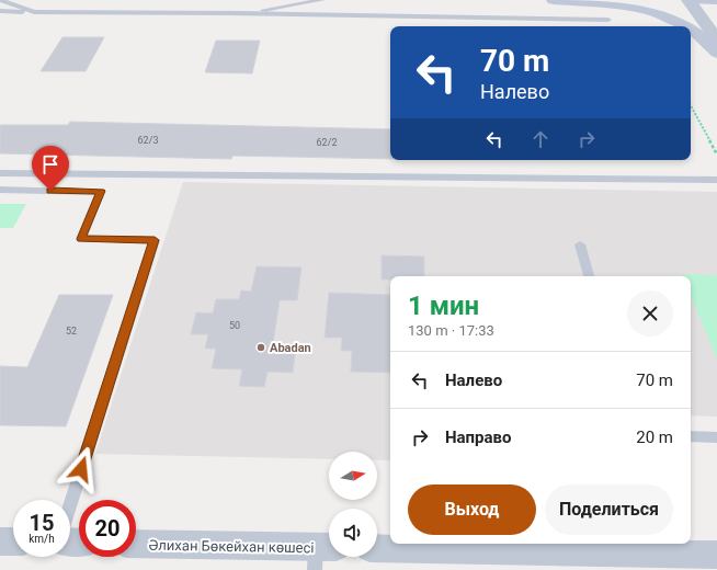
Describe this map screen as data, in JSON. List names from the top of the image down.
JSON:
{
  "streets": {
    "street": ["Әлихан Бөкейхан көшесі"]
  },
  "places": ["Abadan"],
  "house_numbers": [
    "62/3",
    "62/2",
    "50",
    "52"
  ],
  "north": "right",
  "page": {
    "turn": ["70 m", "Налево"],
    "heading": ["1 мин", "130 m · 17:33"],
    "list": [
      {
        "name": "Налево",
        "value": "70 m"
      },
      {
        "name": "Направо",
        "value": "20 m"
      }
    ],
    "buttons": ["Выход", "Поделиться"],
    "speed": "15 km/h",
    "limit": "20"
  }
}
